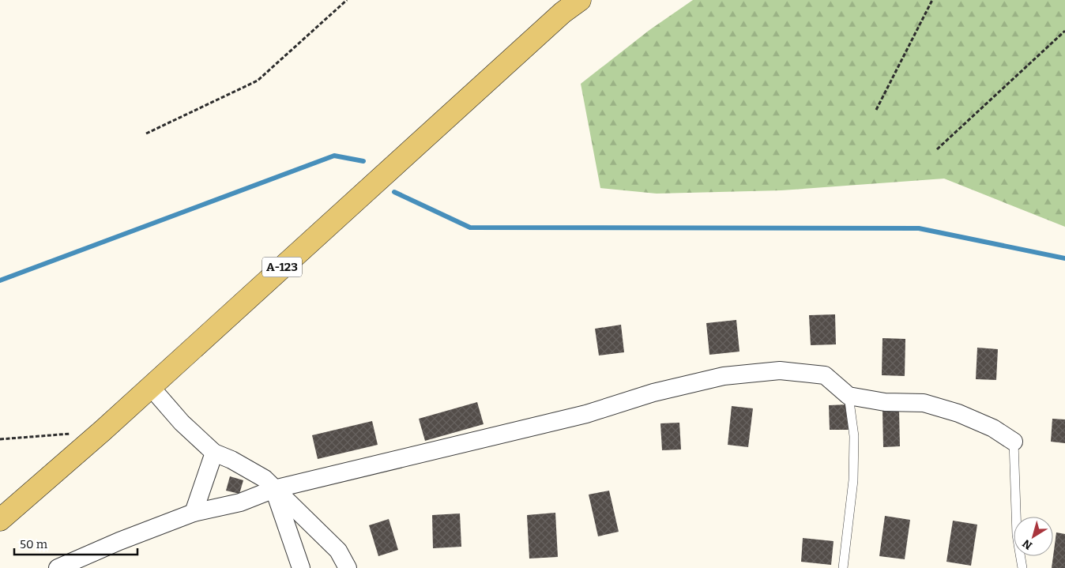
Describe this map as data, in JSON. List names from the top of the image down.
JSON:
{
  "streets": {
    "main road": ["А-123"]
  },
  "scale_bar": "50 m",
  "north": "bottom left"
}
